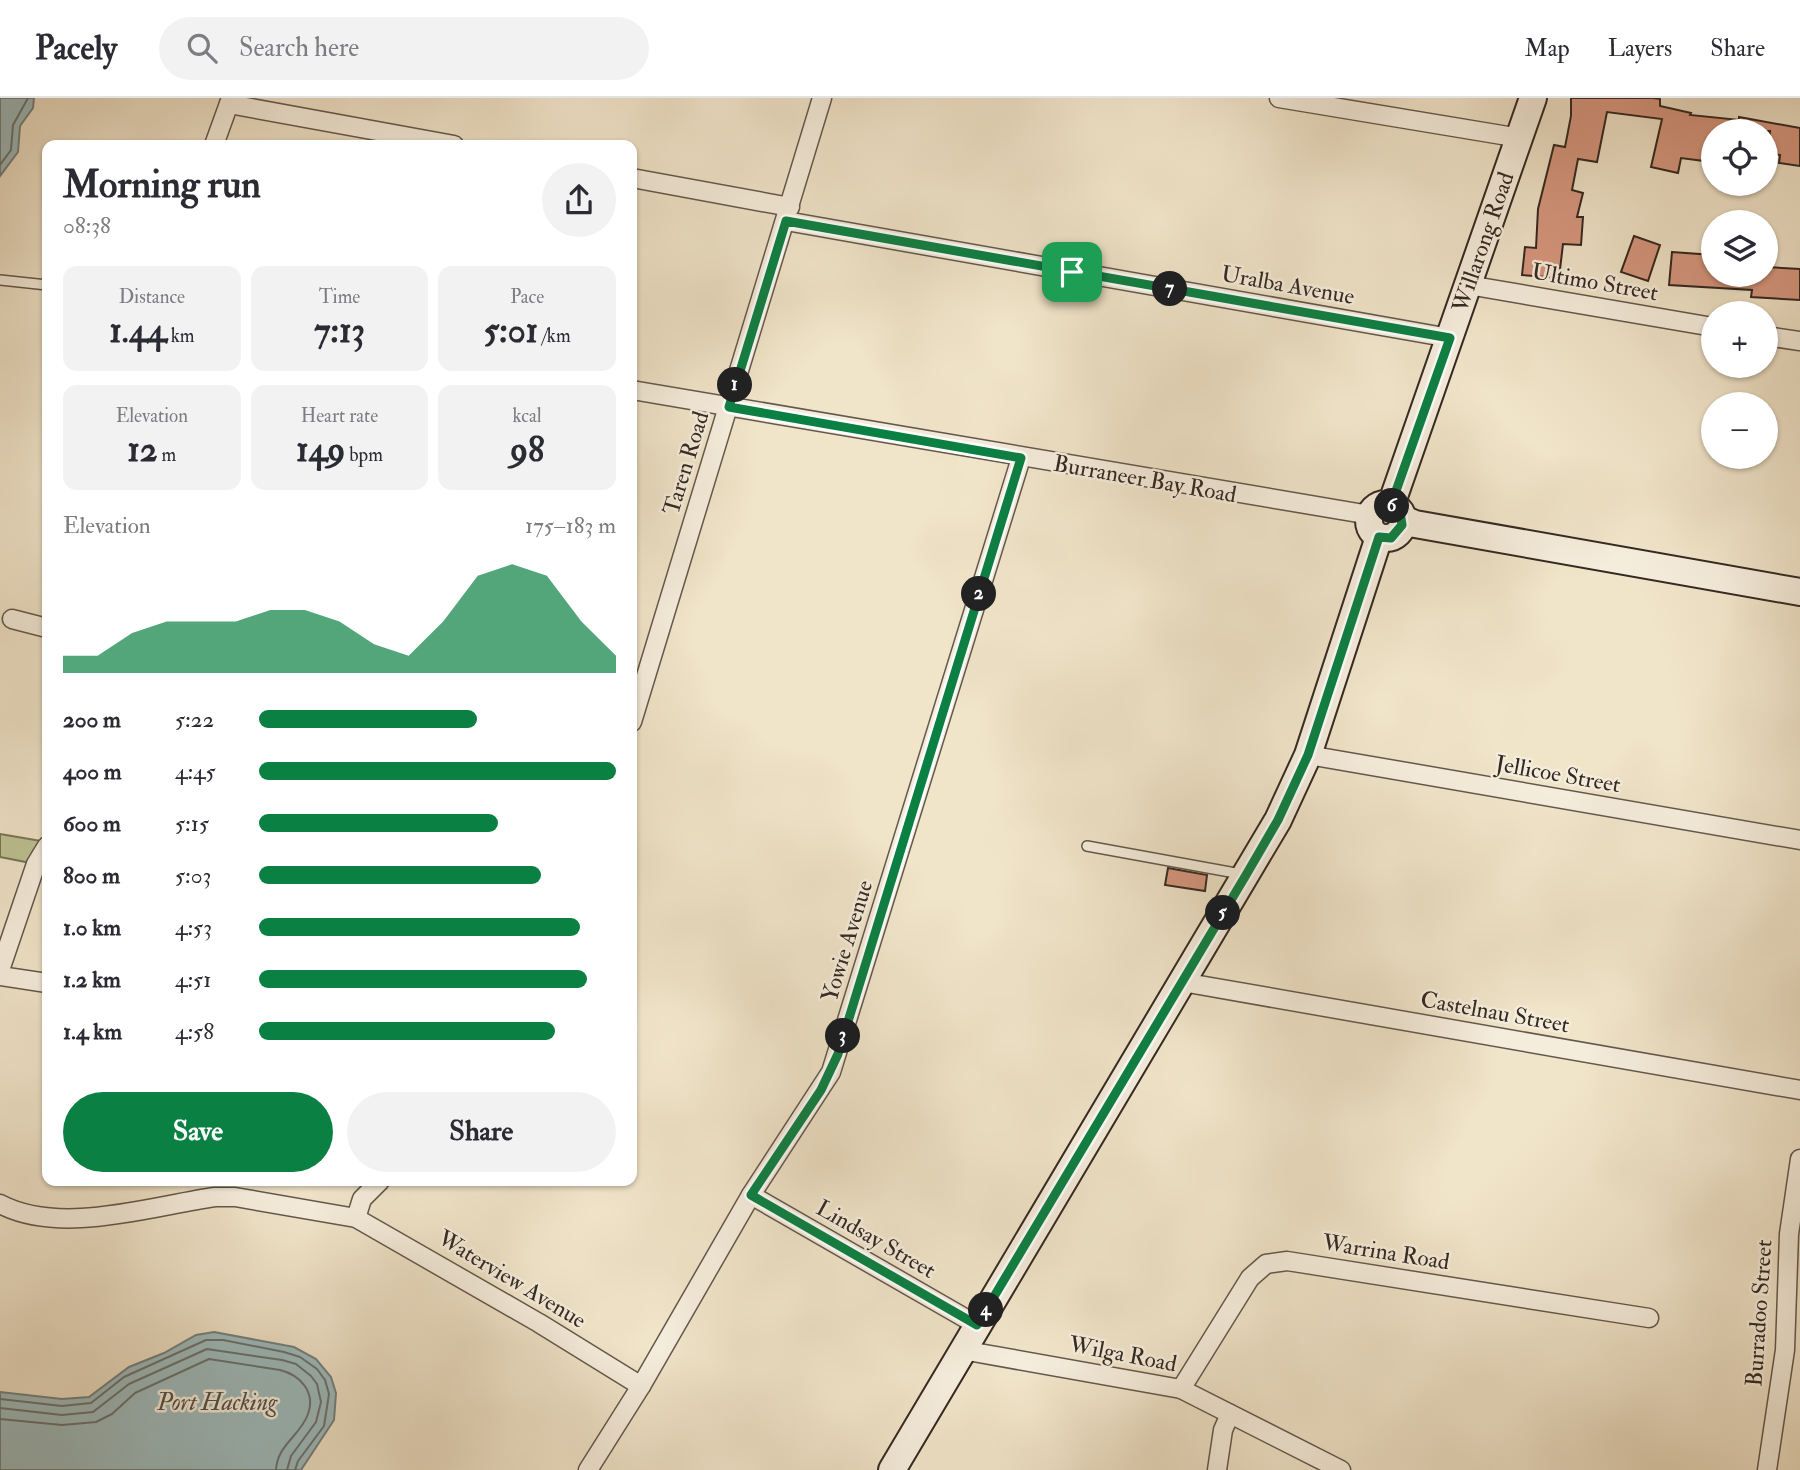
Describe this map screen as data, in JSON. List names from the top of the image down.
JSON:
{
  "streets": {
    "street": [
      "Willarong Road",
      "Ultimo Street",
      "Uralba Avenue",
      "Taren Road",
      "Burraneer Bay Road",
      "Jellicoe Street",
      "Yowie Avenue",
      "Castelnau Street",
      "Lindsay Street",
      "Warrina Road",
      "Waterview Avenue",
      "Burradoo Street",
      "Wilga Road"
    ]
  },
  "crossings": [
    ["Willarong Road", "Ultimo Street"],
    ["Willarong Road", "Uralba Avenue"],
    ["Willarong Road", "Burraneer Bay Road"],
    ["Willarong Road", "Jellicoe Street"],
    ["Willarong Road", "Castelnau Street"],
    ["Willarong Road", "Lindsay Street"],
    ["Willarong Road", "Wilga Road"],
    ["Uralba Avenue", "Taren Road"],
    ["Taren Road", "Burraneer Bay Road"],
    ["Burraneer Bay Road", "Yowie Avenue"],
    ["Yowie Avenue", "Lindsay Street"],
    ["Yowie Avenue", "Waterview Avenue"],
    ["Warrina Road", "Wilga Road"]
  ],
  "water": ["Port Hacking"],
  "page": {
    "header": "Pacely",
    "search": "Search here",
    "nav": ["Map", "Layers", "Share"],
    "map_buttons": ["+", "−"],
    "heading": ["Morning run", "08:38"],
    "stats": [
      ["Distance", "1.44 km"],
      ["Time", "7:13"],
      ["Pace", "5:01 /km"],
      ["Elevation", "12 m"],
      ["Heart rate", "149 bpm"],
      ["kcal", "98"]
    ],
    "pins": [
      "7",
      "1",
      "6",
      "2",
      "5",
      "3",
      "4"
    ],
    "chart": ["Elevation", "175–183 m"],
    "list": [
      {
        "name": "200 m",
        "note": "5:22"
      },
      {
        "name": "400 m",
        "note": "4:45"
      },
      {
        "name": "600 m",
        "note": "5:15"
      },
      {
        "name": "800 m",
        "note": "5:03"
      },
      {
        "name": "1.0 km",
        "note": "4:53"
      },
      {
        "name": "1.2 km",
        "note": "4:51"
      },
      {
        "name": "1.4 km",
        "note": "4:58"
      }
    ],
    "buttons": ["Save", "Share"]
  }
}
